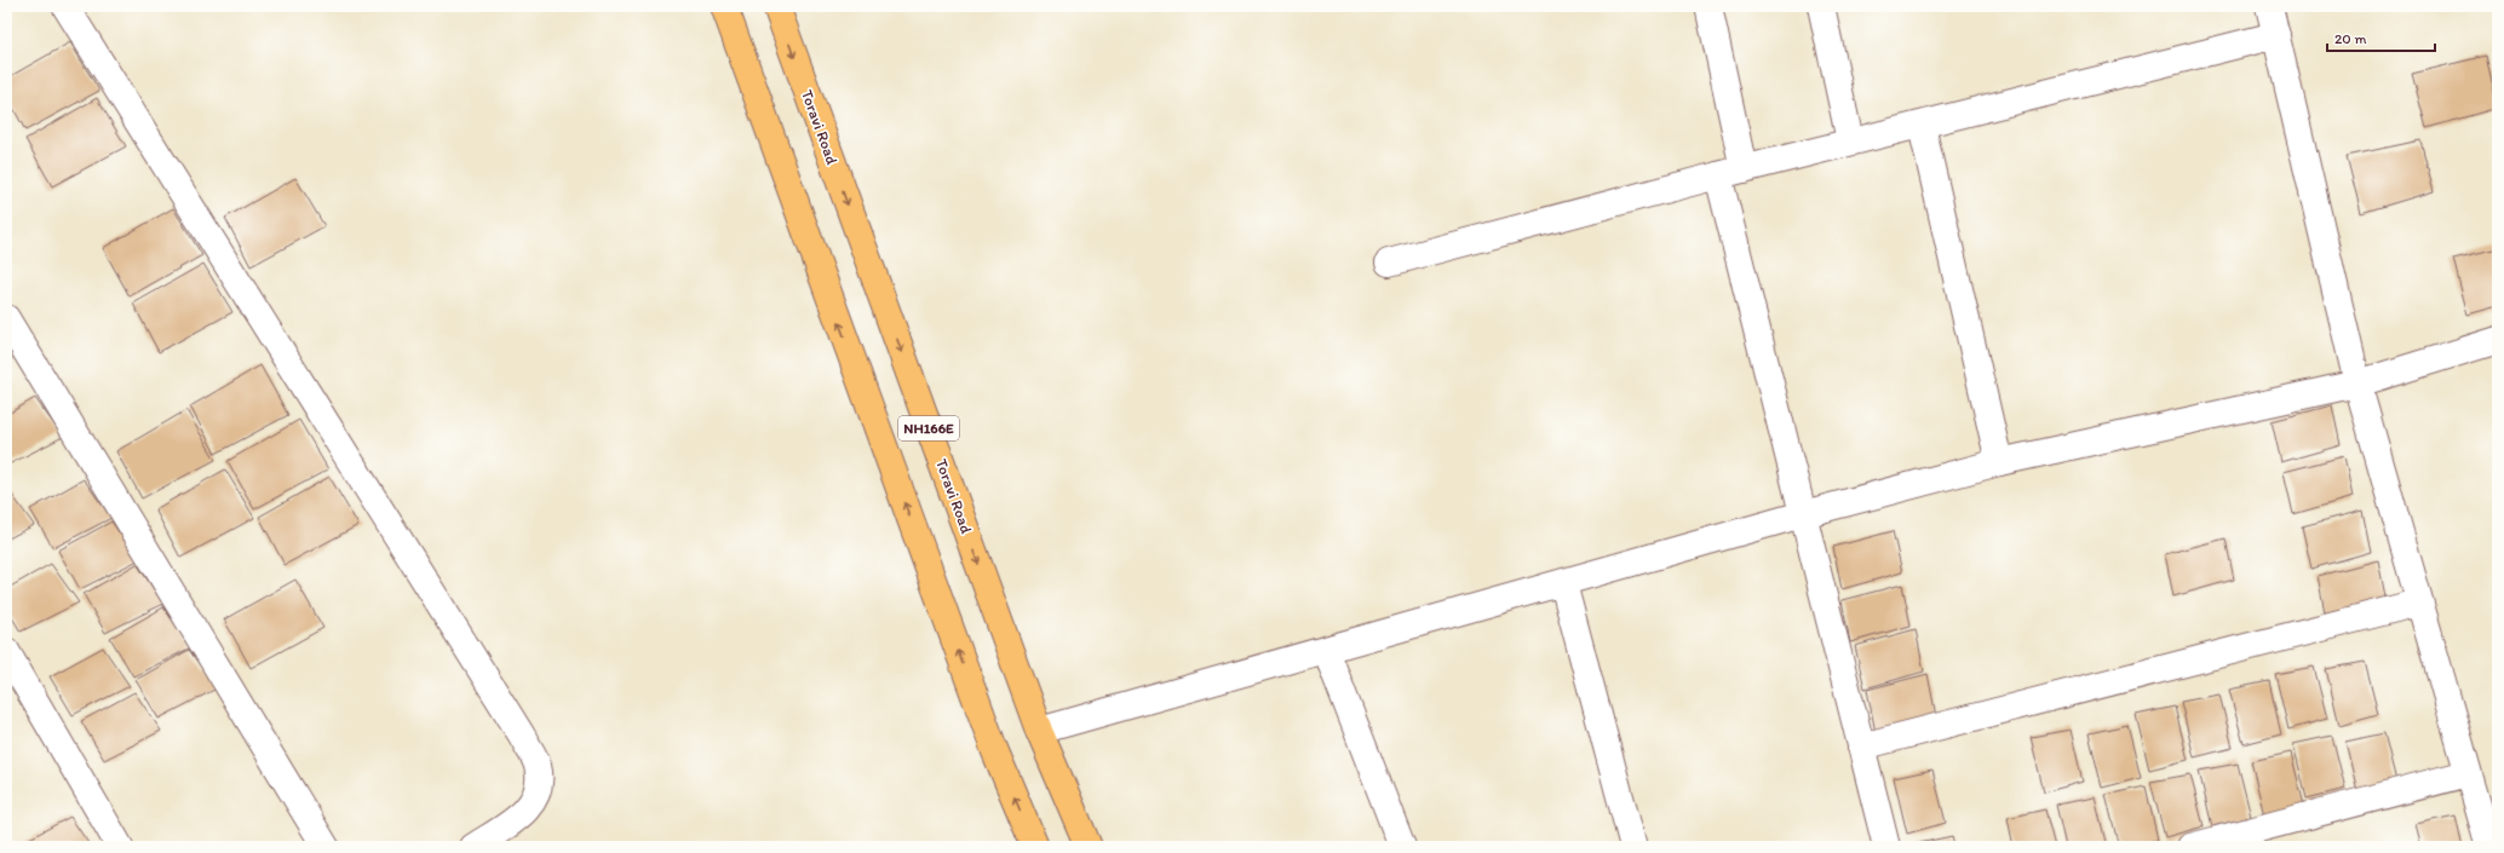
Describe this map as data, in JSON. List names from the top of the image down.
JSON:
{
  "streets": {
    "highway": ["Toravi Road", "NH166E"]
  },
  "scale_bar": "20 m"
}
